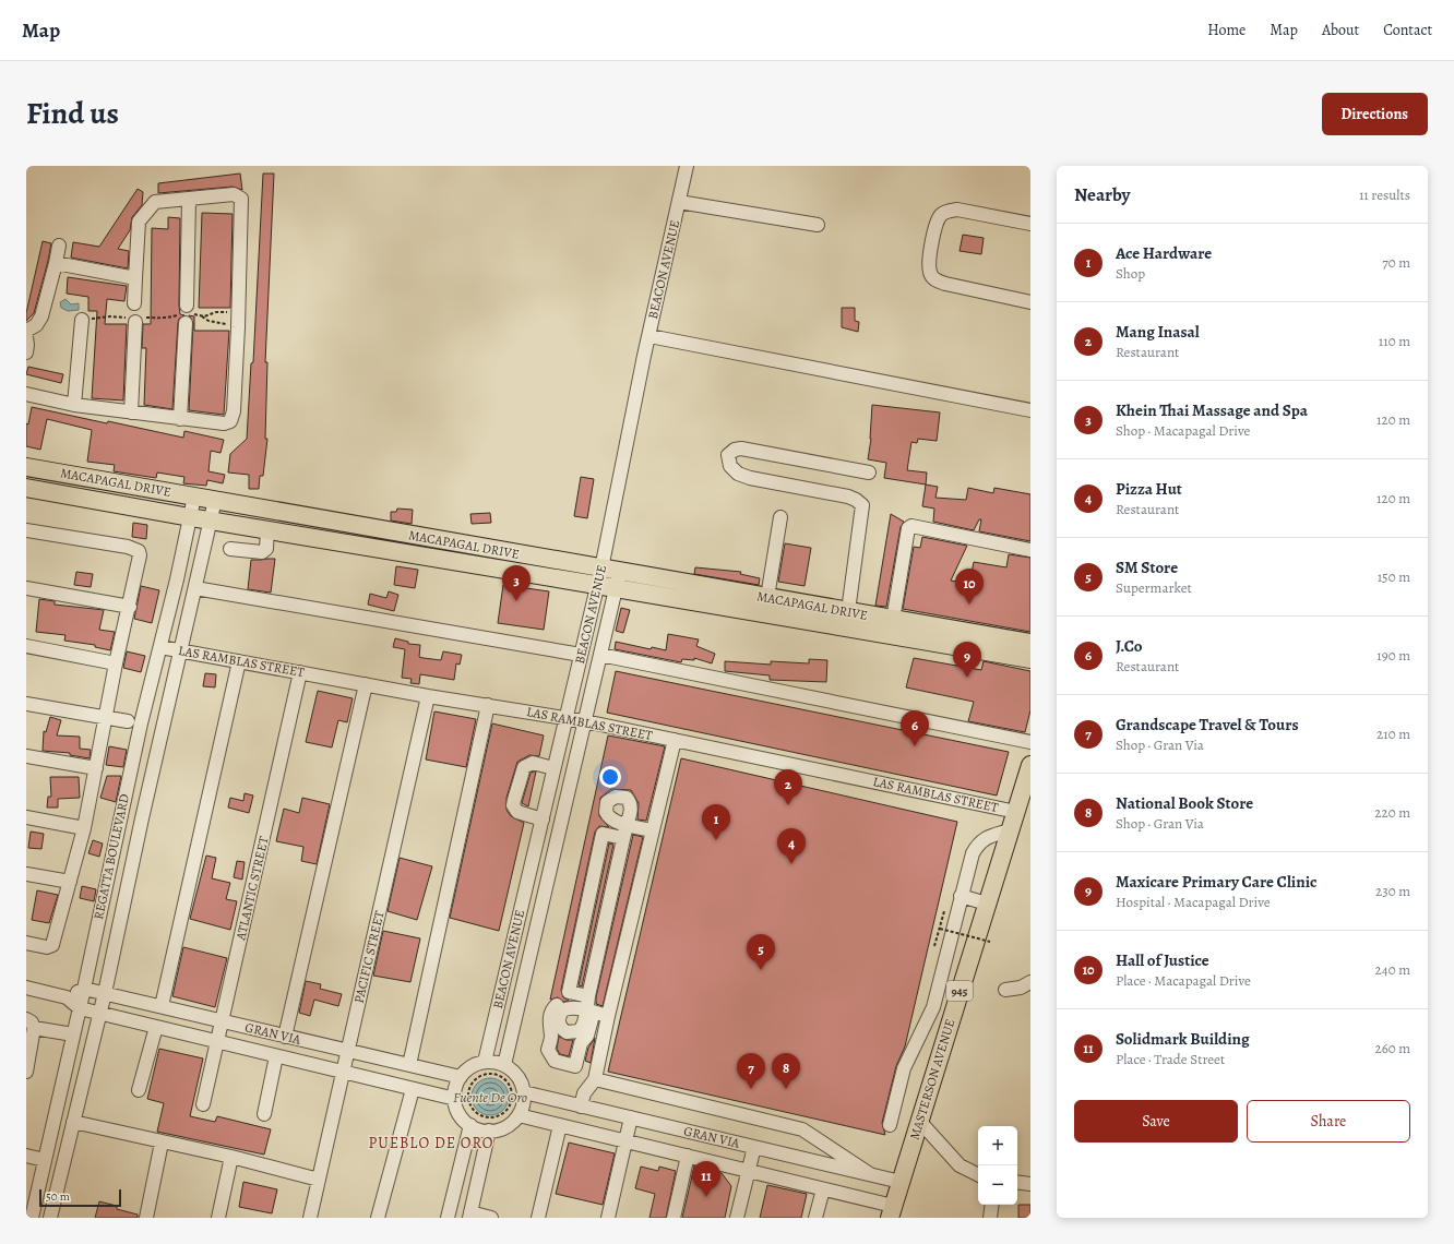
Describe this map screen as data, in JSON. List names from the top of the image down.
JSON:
{
  "streets": {
    "main road": ["MACAPAGAL DRIVE", "945", "MASTERSON AVENUE"],
    "street": [
      "BEACON AVENUE",
      "LAS RAMBLAS STREET",
      "REGATTA BOULEVARD",
      "ATLANTIC STREET",
      "PACIFIC STREET",
      "GRAN VIA"
    ]
  },
  "crossings": [
    ["BEACON AVENUE", "MACAPAGAL DRIVE"],
    ["BEACON AVENUE", "LAS RAMBLAS STREET"],
    ["MACAPAGAL DRIVE", "REGATTA BOULEVARD"],
    ["LAS RAMBLAS STREET", "REGATTA BOULEVARD"],
    ["LAS RAMBLAS STREET", "ATLANTIC STREET"],
    ["LAS RAMBLAS STREET", "PACIFIC STREET"],
    ["LAS RAMBLAS STREET", "MASTERSON AVENUE"],
    ["REGATTA BOULEVARD", "GRAN VIA"],
    ["ATLANTIC STREET", "GRAN VIA"],
    ["PACIFIC STREET", "GRAN VIA"],
    ["GRAN VIA", "MASTERSON AVENUE"]
  ],
  "districts": ["PUEBLO DE ORO"],
  "water": ["Fuente De Oro"],
  "scale_bar": "50 m",
  "page": {
    "header": "Map",
    "nav": [
      "Home",
      "Map",
      "About",
      "Contact"
    ],
    "title": "Find us",
    "buttons": [
      "Directions",
      ["Save", "Share"]
    ],
    "heading": ["Nearby", "11 results"],
    "list": [
      {
        "mark": "1",
        "name": "Ace Hardware",
        "note": "Shop",
        "value": "70 m"
      },
      {
        "mark": "2",
        "name": "Mang Inasal",
        "note": "Restaurant",
        "value": "110 m"
      },
      {
        "mark": "3",
        "name": "Khein Thai Massage and Spa",
        "note": "Shop · Macapagal Drive",
        "value": "120 m"
      },
      {
        "mark": "4",
        "name": "Pizza Hut",
        "note": "Restaurant",
        "value": "120 m"
      },
      {
        "mark": "5",
        "name": "SM Store",
        "note": "Supermarket",
        "value": "150 m"
      },
      {
        "mark": "6",
        "name": "J.Co",
        "note": "Restaurant",
        "value": "190 m"
      },
      {
        "mark": "7",
        "name": "Grandscape Travel & Tours",
        "note": "Shop · Gran Via",
        "value": "210 m"
      },
      {
        "mark": "8",
        "name": "National Book Store",
        "note": "Shop · Gran Via",
        "value": "220 m"
      },
      {
        "mark": "9",
        "name": "Maxicare Primary Care Clinic",
        "note": "Hospital · Macapagal Drive",
        "value": "230 m"
      },
      {
        "mark": "10",
        "name": "Hall of Justice",
        "note": "Place · Macapagal Drive",
        "value": "240 m"
      },
      {
        "mark": "11",
        "name": "Solidmark Building",
        "note": "Place · Trade Street",
        "value": "260 m"
      }
    ],
    "pins": [
      "3",
      "10",
      "9",
      "6",
      "2",
      "1",
      "4",
      "5",
      "7",
      "8",
      "11"
    ],
    "map_buttons": ["+", "−"],
    "scale": "50 m"
  }
}
